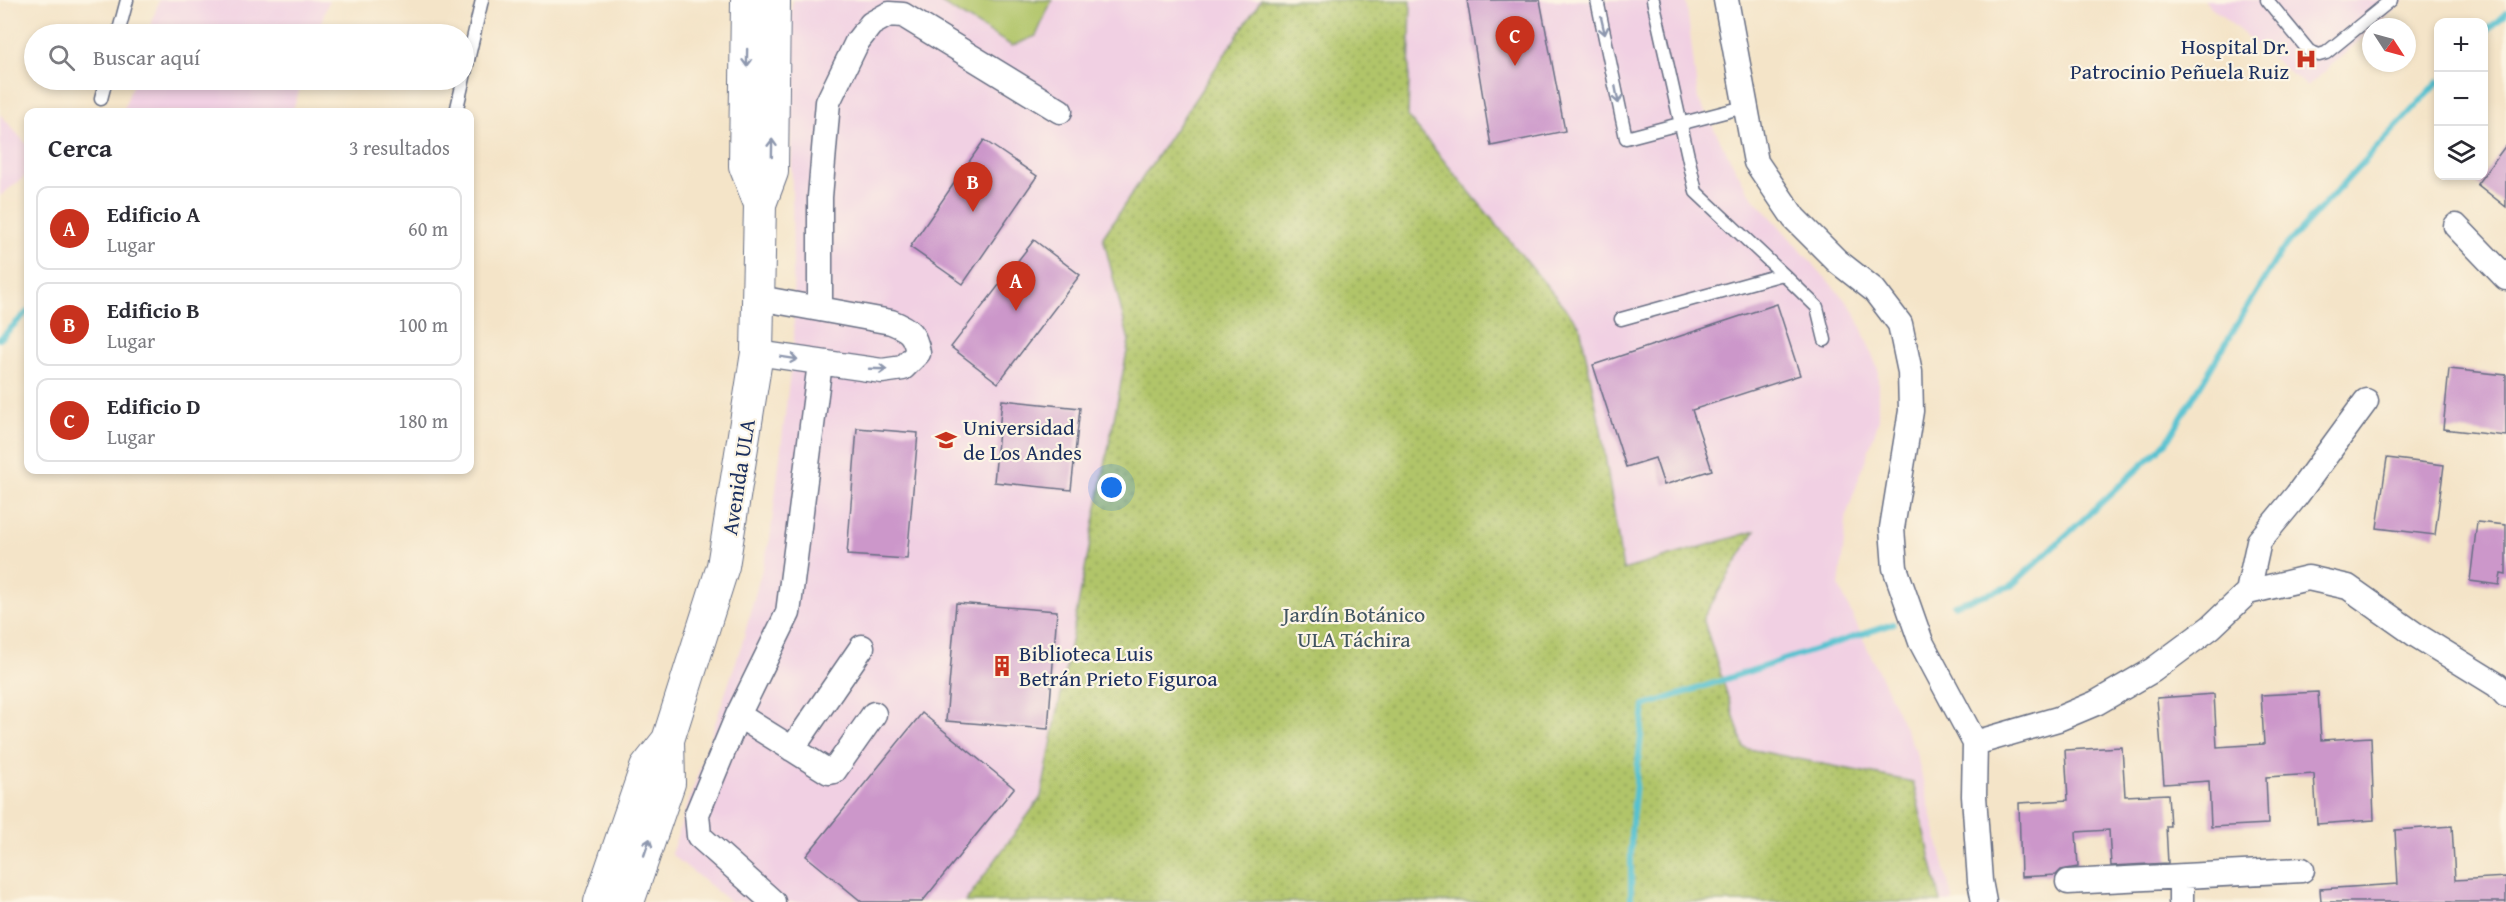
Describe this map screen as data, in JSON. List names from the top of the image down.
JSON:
{
  "streets": {
    "street": ["Avenida ULA"]
  },
  "parks": ["Jardín Botánico ULA Táchira"],
  "places": {
    "hospital": ["Hospital Dr. Patrocinio Peñuela Ruiz"],
    "school or university": ["Universidad de Los Andes"],
    "building": ["Biblioteca Luis Betrán Prieto Figuroa"]
  },
  "north": "bottom right",
  "page": {
    "pins": ["C", "B", "A"],
    "map_buttons": ["+", "−"],
    "search": "Buscar aquí",
    "heading": ["Cerca", "3 resultados"],
    "list": [
      {
        "mark": "A",
        "name": "Edificio A",
        "note": "Lugar",
        "value": "60 m"
      },
      {
        "mark": "B",
        "name": "Edificio B",
        "note": "Lugar",
        "value": "100 m"
      },
      {
        "mark": "C",
        "name": "Edificio D",
        "note": "Lugar",
        "value": "180 m"
      }
    ]
  }
}
